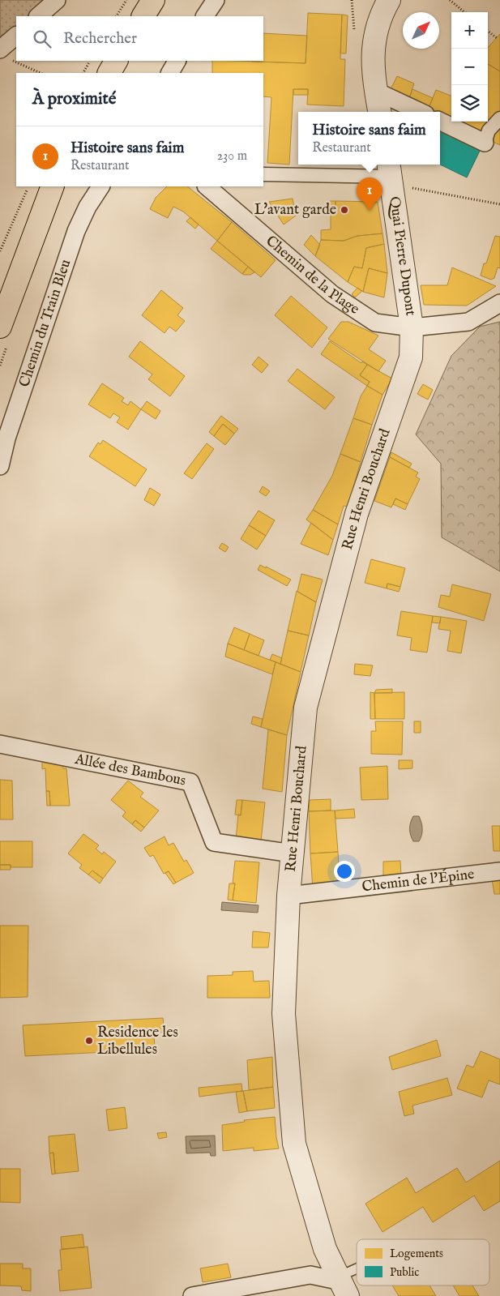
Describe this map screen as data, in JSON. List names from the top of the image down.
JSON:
{
  "streets": {
    "street": [
      "Quai Pierre Dupont",
      "Chemin de la Plage",
      "Chemin du Train Bleu",
      "Rue Henri Bouchard",
      "Allée des Bambous",
      "Chemin de l'Épine"
    ]
  },
  "crossings": [
    ["Quai Pierre Dupont", "Chemin de la Plage"],
    ["Quai Pierre Dupont", "Rue Henri Bouchard"],
    ["Chemin de la Plage", "Rue Henri Bouchard"],
    ["Rue Henri Bouchard", "Allée des Bambous"],
    ["Rue Henri Bouchard", "Chemin de l'Épine"]
  ],
  "places": ["L'avant garde", "Residence les Libellules"],
  "legend": ["Logements", "Public"],
  "north": "top right",
  "page": {
    "map_buttons": ["+", "−"],
    "search": "Rechercher",
    "heading": "À proximité",
    "popup": ["Histoire sans faim", "Restaurant"],
    "list": [
      {
        "mark": "1",
        "name": "Histoire sans faim",
        "note": "Restaurant",
        "value": "230 m"
      }
    ],
    "pins": "1"
  }
}
